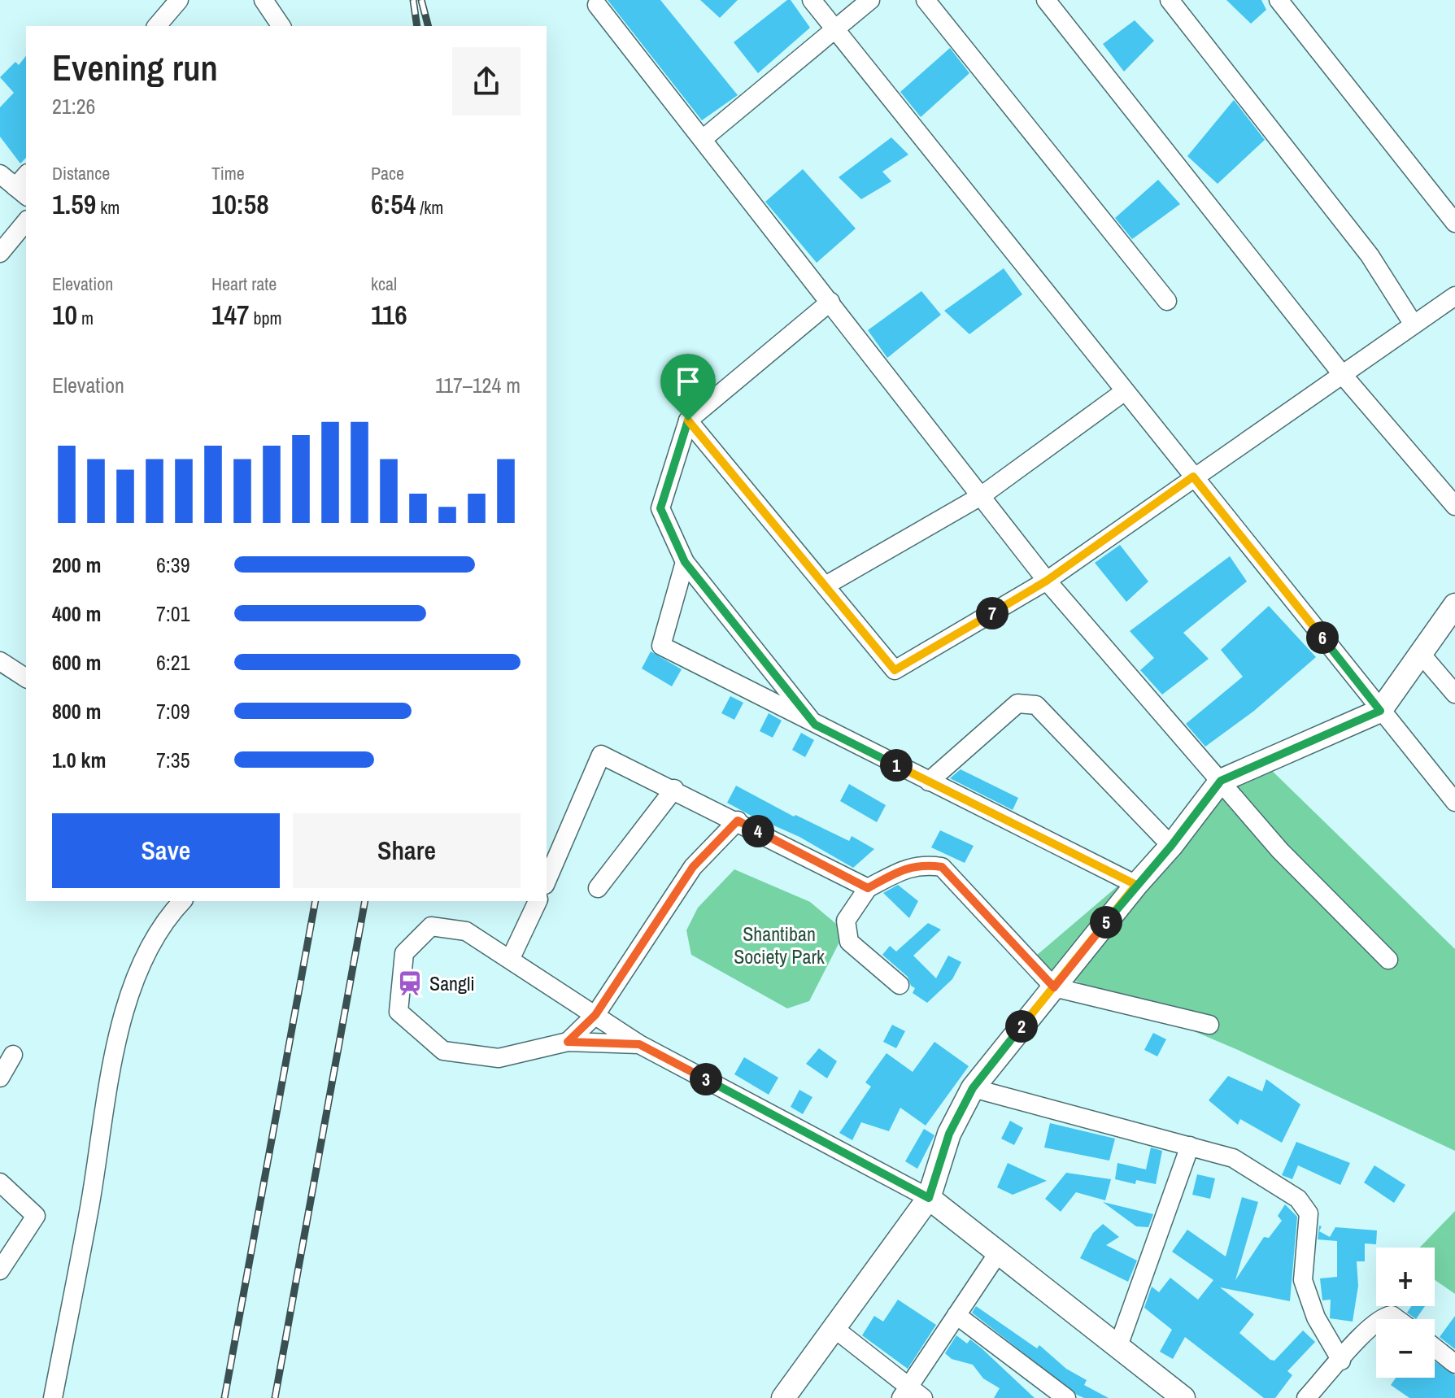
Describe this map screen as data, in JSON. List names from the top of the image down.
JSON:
{
  "parks": ["Shantiban Society Park"],
  "places": {
    "station": ["Sangli"]
  },
  "page": {
    "heading": ["Evening run", "21:26"],
    "stats": [
      ["Distance", "1.59 km"],
      ["Time", "10:58"],
      ["Pace", "6:54 /km"],
      ["Elevation", "10 m"],
      ["Heart rate", "147 bpm"],
      ["kcal", "116"]
    ],
    "chart": ["Elevation", "117–124 m"],
    "list": [
      {
        "name": "200 m",
        "note": "6:39"
      },
      {
        "name": "400 m",
        "note": "7:01"
      },
      {
        "name": "600 m",
        "note": "6:21"
      },
      {
        "name": "800 m",
        "note": "7:09"
      },
      {
        "name": "1.0 km",
        "note": "7:35"
      }
    ],
    "pins": [
      "7",
      "6",
      "1",
      "4",
      "5",
      "2",
      "3"
    ],
    "buttons": ["Save", "Share"],
    "map_buttons": ["+", "−"]
  }
}
